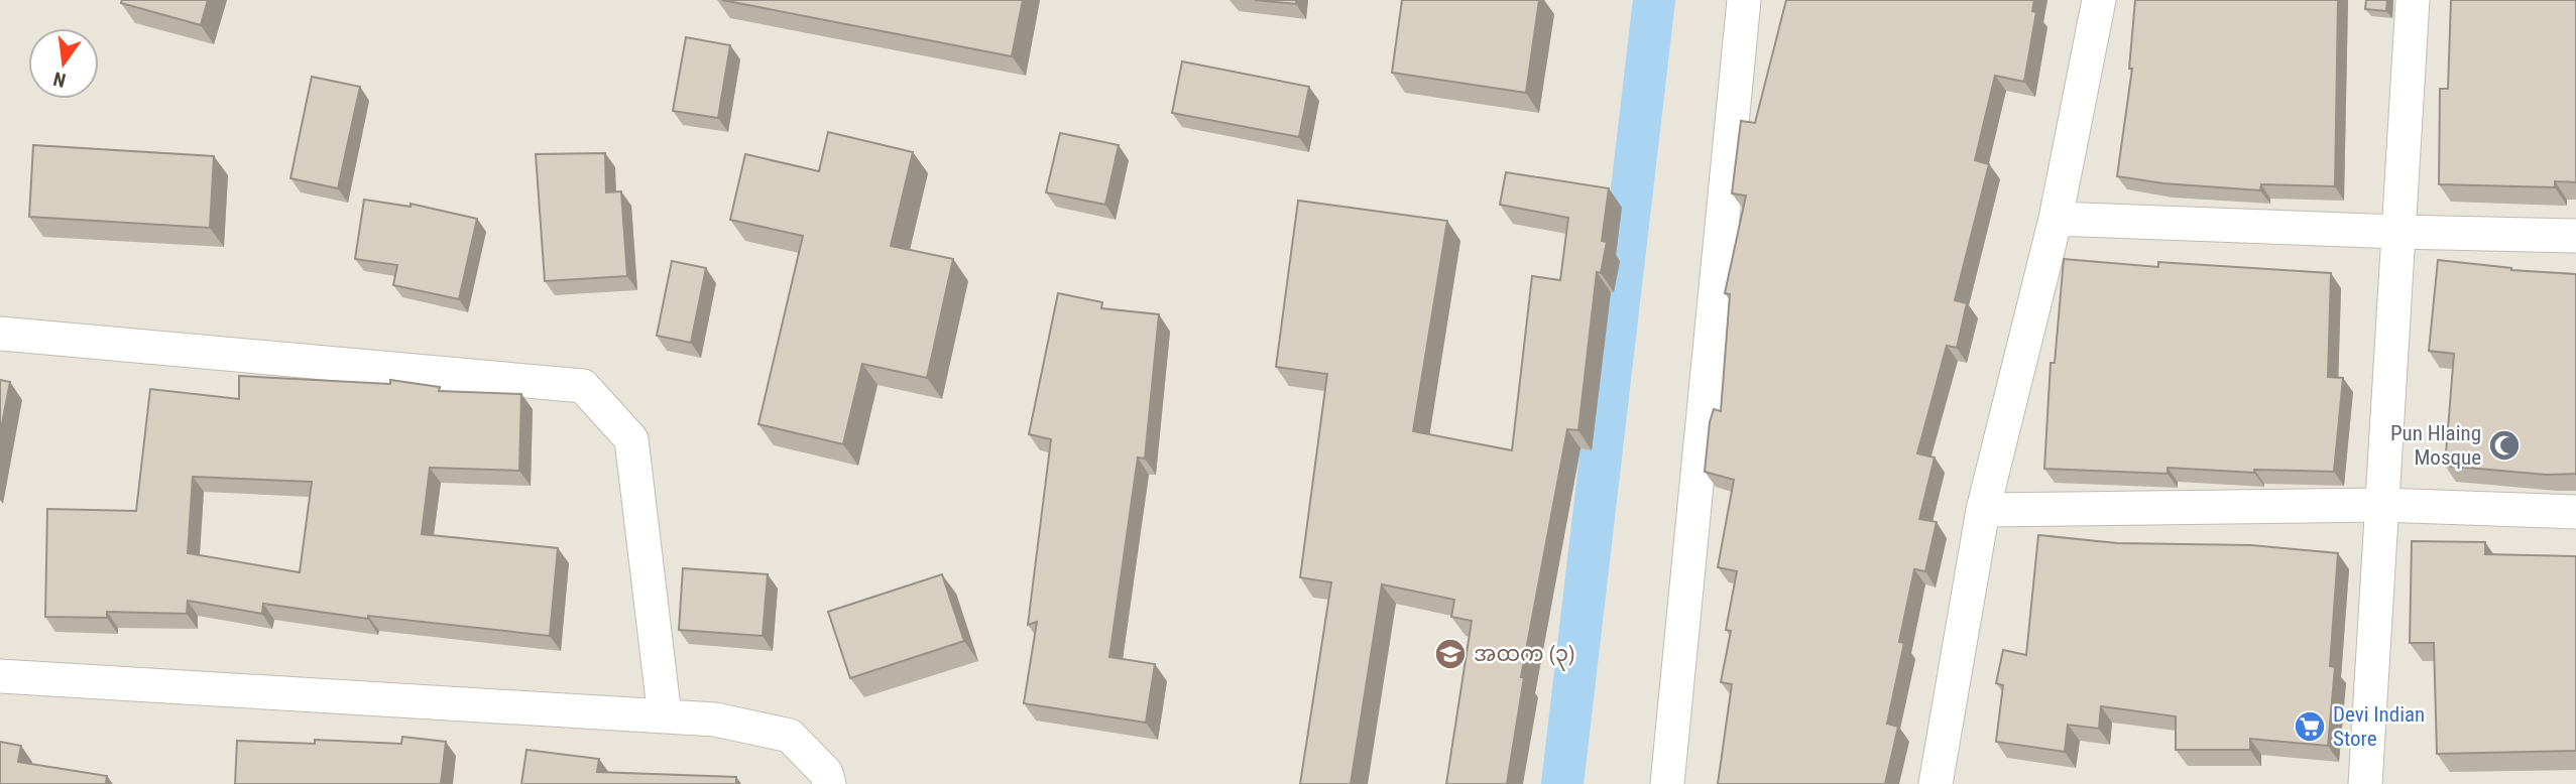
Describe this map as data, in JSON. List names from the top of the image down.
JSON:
{
  "places": {
    "mosque": ["Pun Hlaing Mosque"],
    "school or university": ["အထက (၃)"],
    "supermarket": ["Devi Indian Store"]
  },
  "north": "bottom"
}
